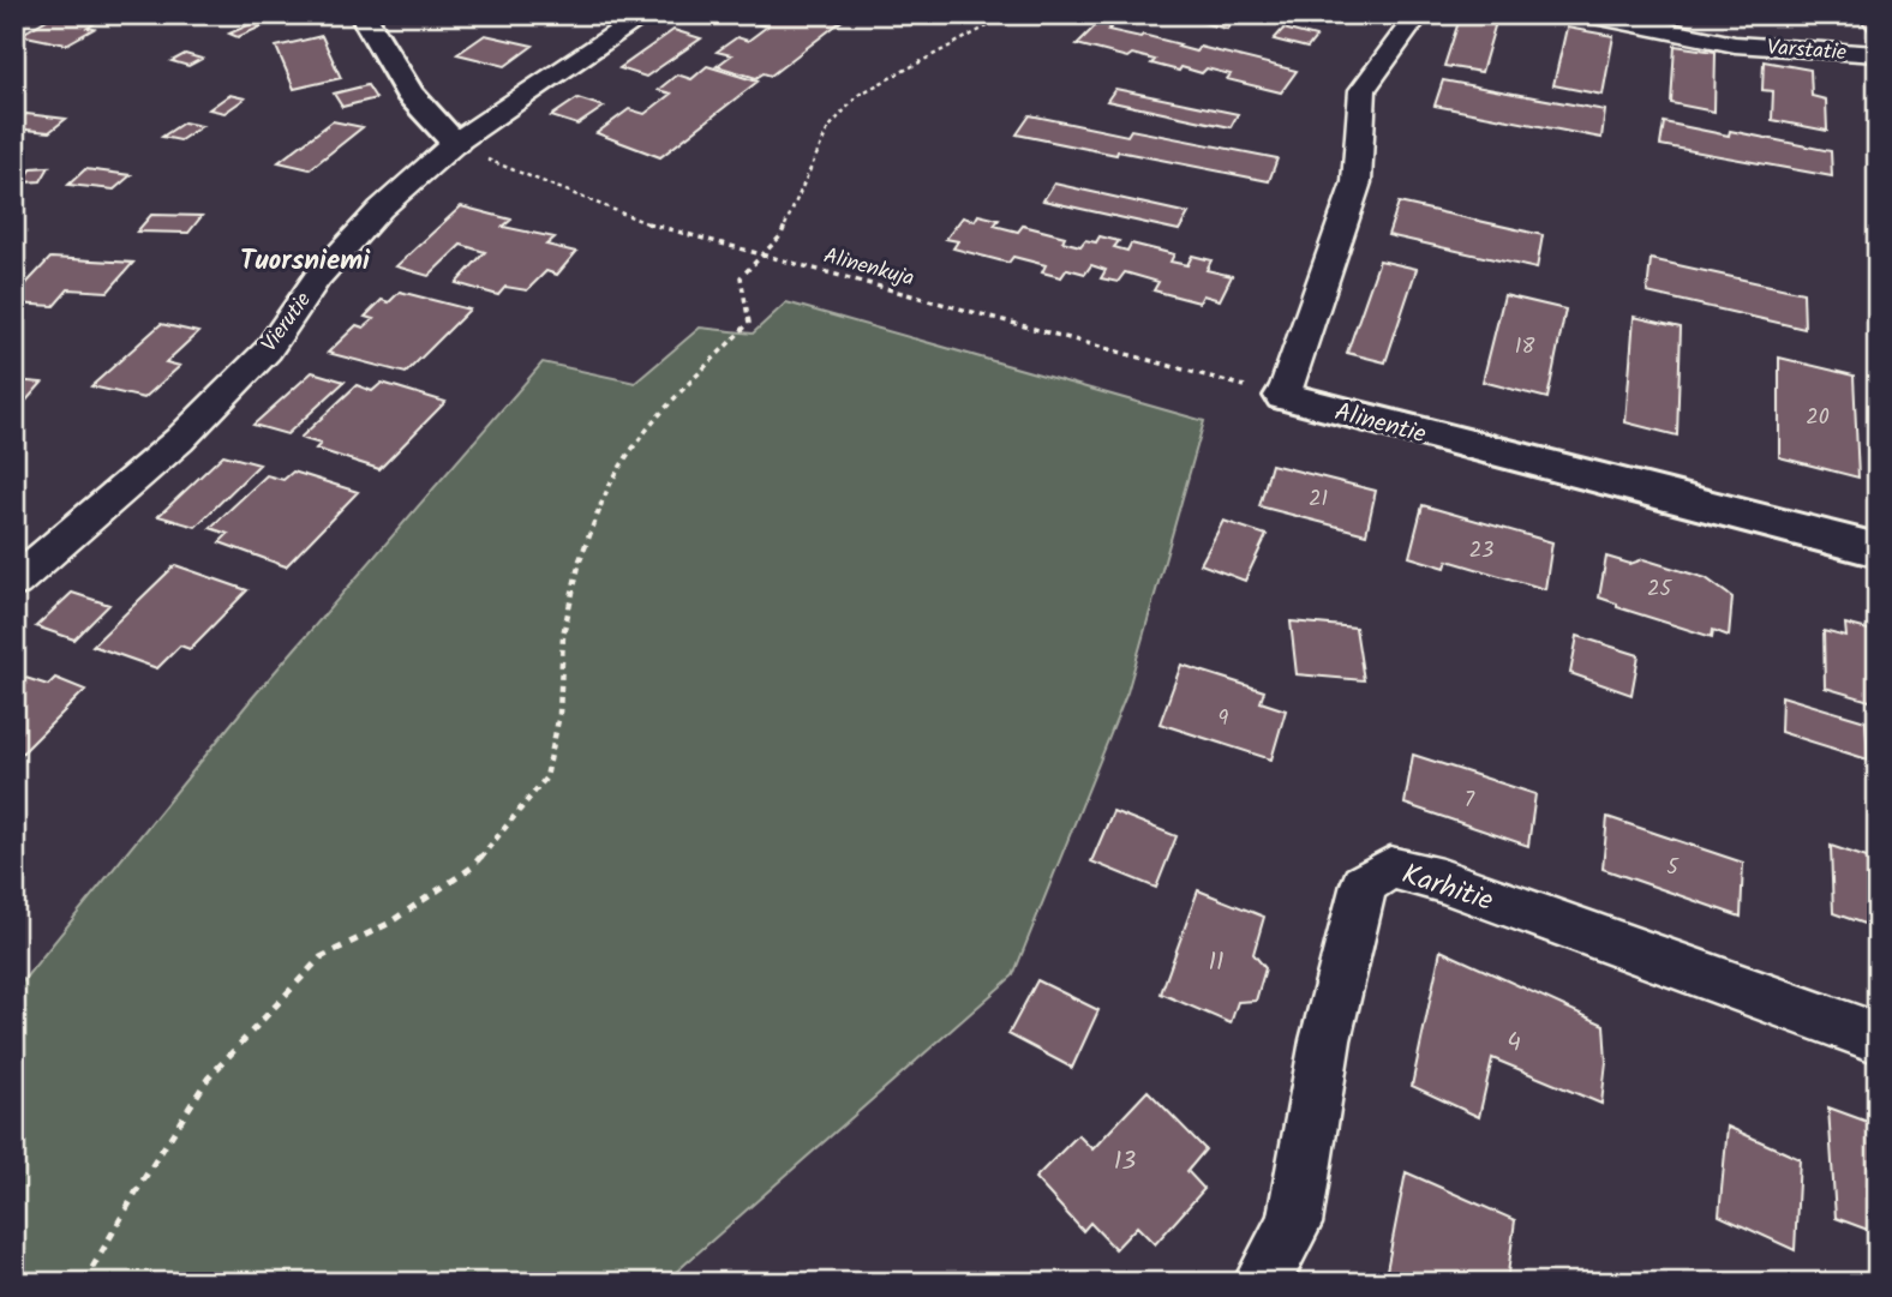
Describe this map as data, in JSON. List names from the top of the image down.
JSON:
{
  "streets": {
    "street": [
      "Varstatie",
      "Vierutie",
      "Alinentie",
      "Karhitie"
    ],
    "path": ["Alinenkuja"]
  },
  "crossings": [
    ["Alinenkuja", "Vierutie"],
    ["Alinenkuja", "Alinentie"]
  ],
  "districts": ["Tuorsniemi"],
  "house_numbers": [
    "18",
    "20",
    "21",
    "23",
    "25",
    "9",
    "7",
    "5",
    "11",
    "4",
    "13"
  ]
}
